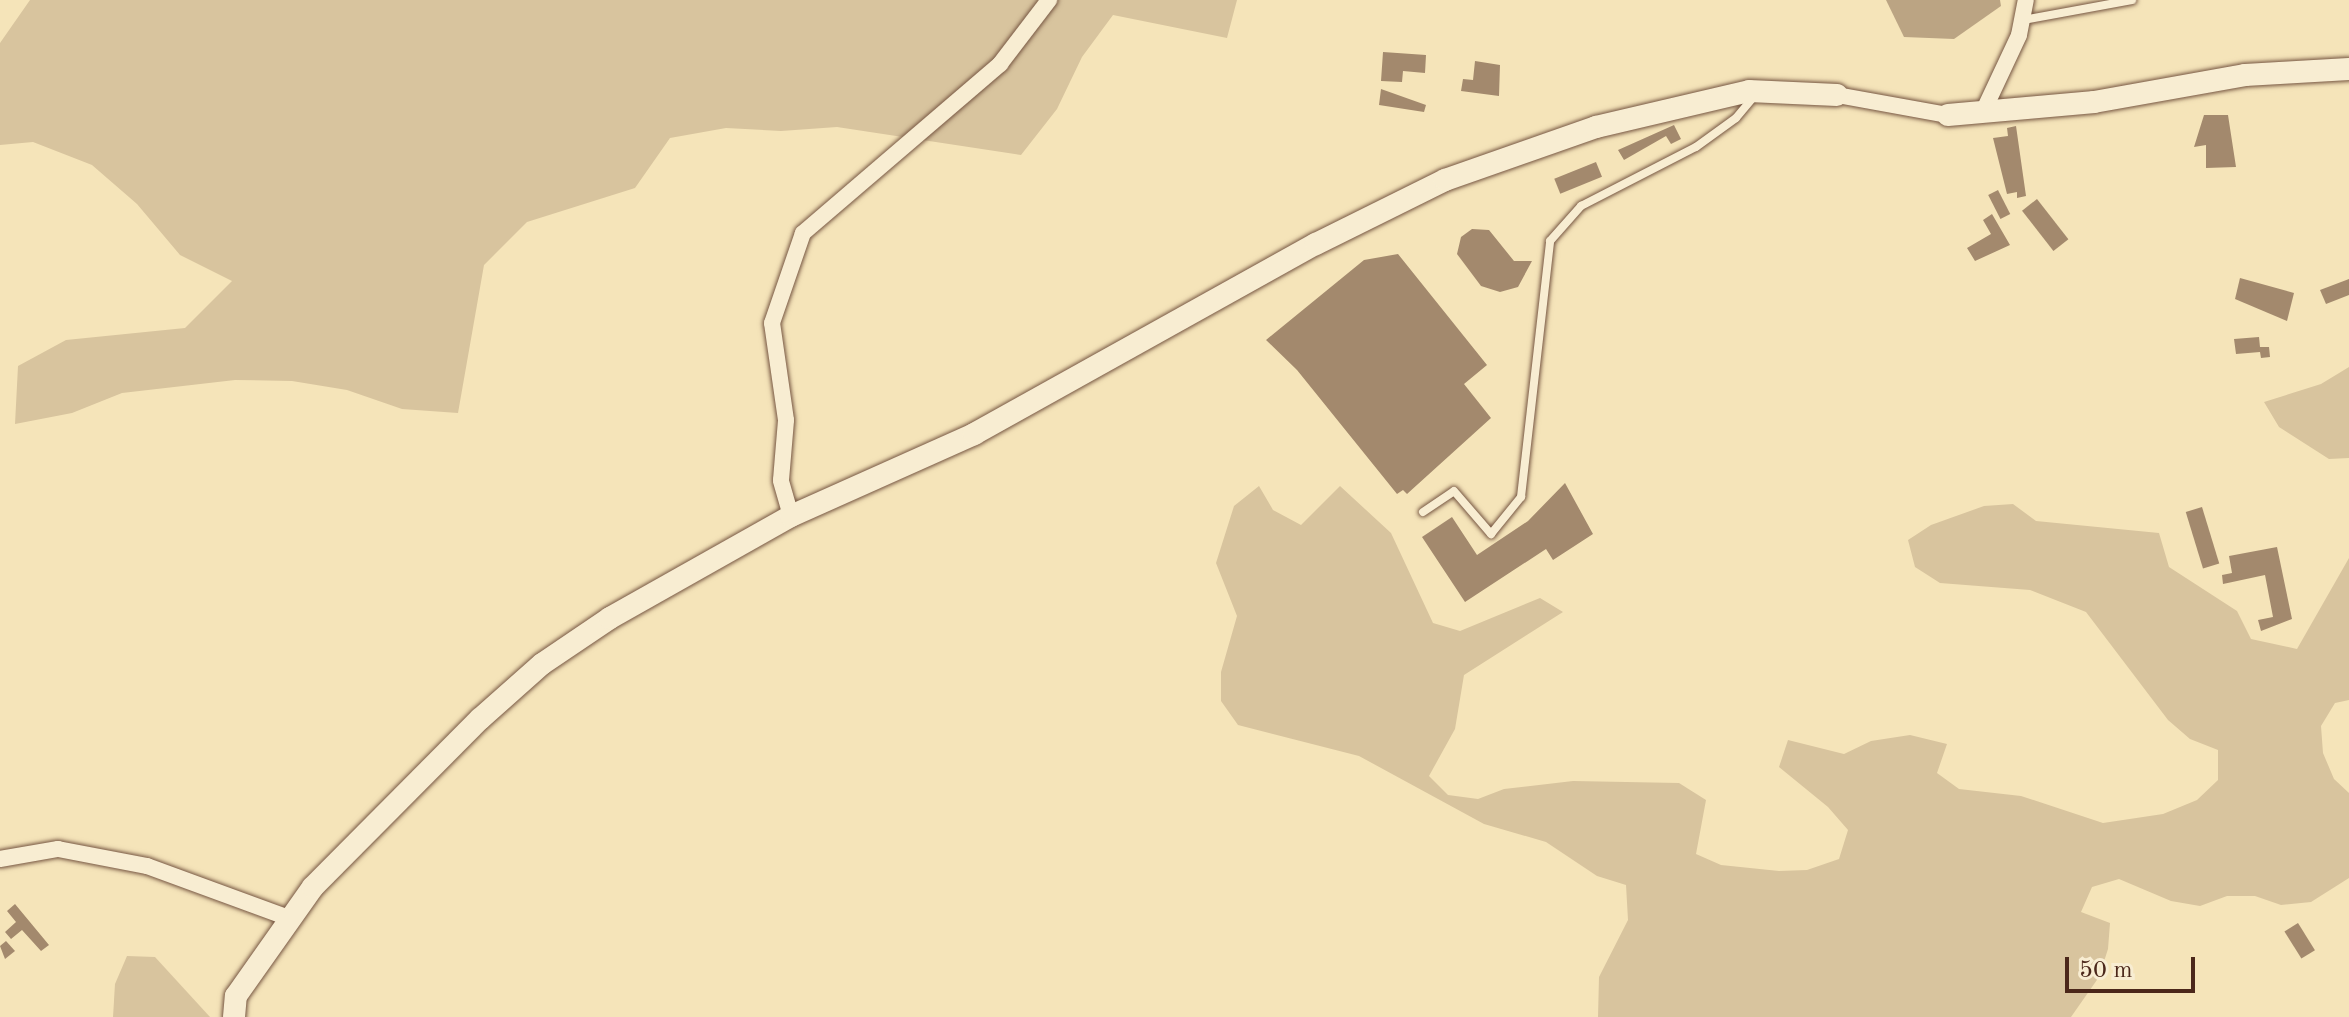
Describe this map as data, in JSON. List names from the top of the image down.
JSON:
{
  "scale_bar": "50 m"
}
